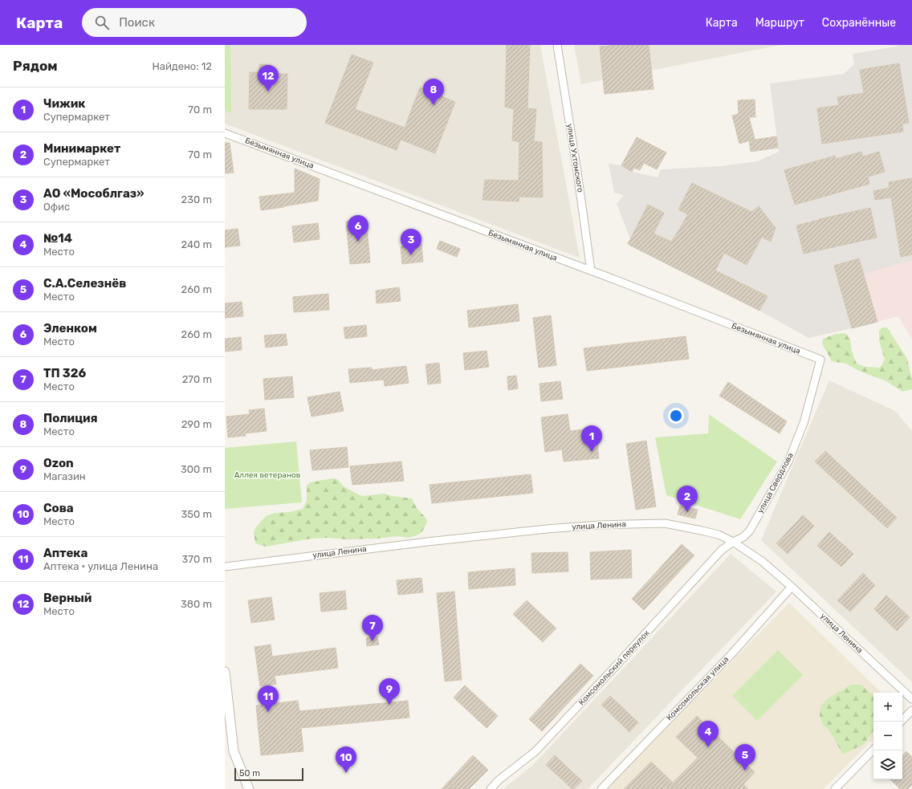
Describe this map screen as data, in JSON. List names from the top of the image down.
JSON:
{
  "streets": {
    "street": [
      "Безымянная улица",
      "улица Ухтомского",
      "улица Свердлова",
      "улица Ленина",
      "Комсомольский переулок",
      "Комсомольская улица"
    ]
  },
  "crossings": [
    ["Безымянная улица", "улица Ухтомского"],
    ["Безымянная улица", "улица Свердлова"],
    ["улица Свердлова", "улица Ленина"],
    ["улица Свердлова", "Комсомольский переулок"],
    ["улица Ленина", "Комсомольский переулок"],
    ["улица Ленина", "Комсомольская улица"]
  ],
  "parks": ["Аллея ветеранов"],
  "scale_bar": "50 m",
  "page": {
    "header": "Карта",
    "search": "Поиск",
    "nav": ["Карта", "Маршрут", "Сохранённые"],
    "heading": ["Рядом", "Найдено: 12"],
    "pins": [
      "12",
      "8",
      "6",
      "3",
      "1",
      "2",
      "7",
      "9",
      "11",
      "4",
      "5",
      "10"
    ],
    "list": [
      {
        "mark": "1",
        "name": "Чижик",
        "note": "Супермаркет",
        "value": "70 m"
      },
      {
        "mark": "2",
        "name": "Минимаркет",
        "note": "Супермаркет",
        "value": "70 m"
      },
      {
        "mark": "3",
        "name": "АО «Мособлгаз»",
        "note": "Офис",
        "value": "230 m"
      },
      {
        "mark": "4",
        "name": "№14",
        "note": "Место",
        "value": "240 m"
      },
      {
        "mark": "5",
        "name": "С.А.Селезнёв",
        "note": "Место",
        "value": "260 m"
      },
      {
        "mark": "6",
        "name": "Эленком",
        "note": "Место",
        "value": "260 m"
      },
      {
        "mark": "7",
        "name": "ТП 326",
        "note": "Место",
        "value": "270 m"
      },
      {
        "mark": "8",
        "name": "Полиция",
        "note": "Место",
        "value": "290 m"
      },
      {
        "mark": "9",
        "name": "Ozon",
        "note": "Магазин",
        "value": "300 m"
      },
      {
        "mark": "10",
        "name": "Сова",
        "note": "Место",
        "value": "350 m"
      },
      {
        "mark": "11",
        "name": "Аптека",
        "note": "Аптека · улица Ленина",
        "value": "370 m"
      },
      {
        "mark": "12",
        "name": "Верный",
        "note": "Место",
        "value": "380 m"
      }
    ],
    "map_buttons": ["+", "−"],
    "scale": "50 m"
  }
}
